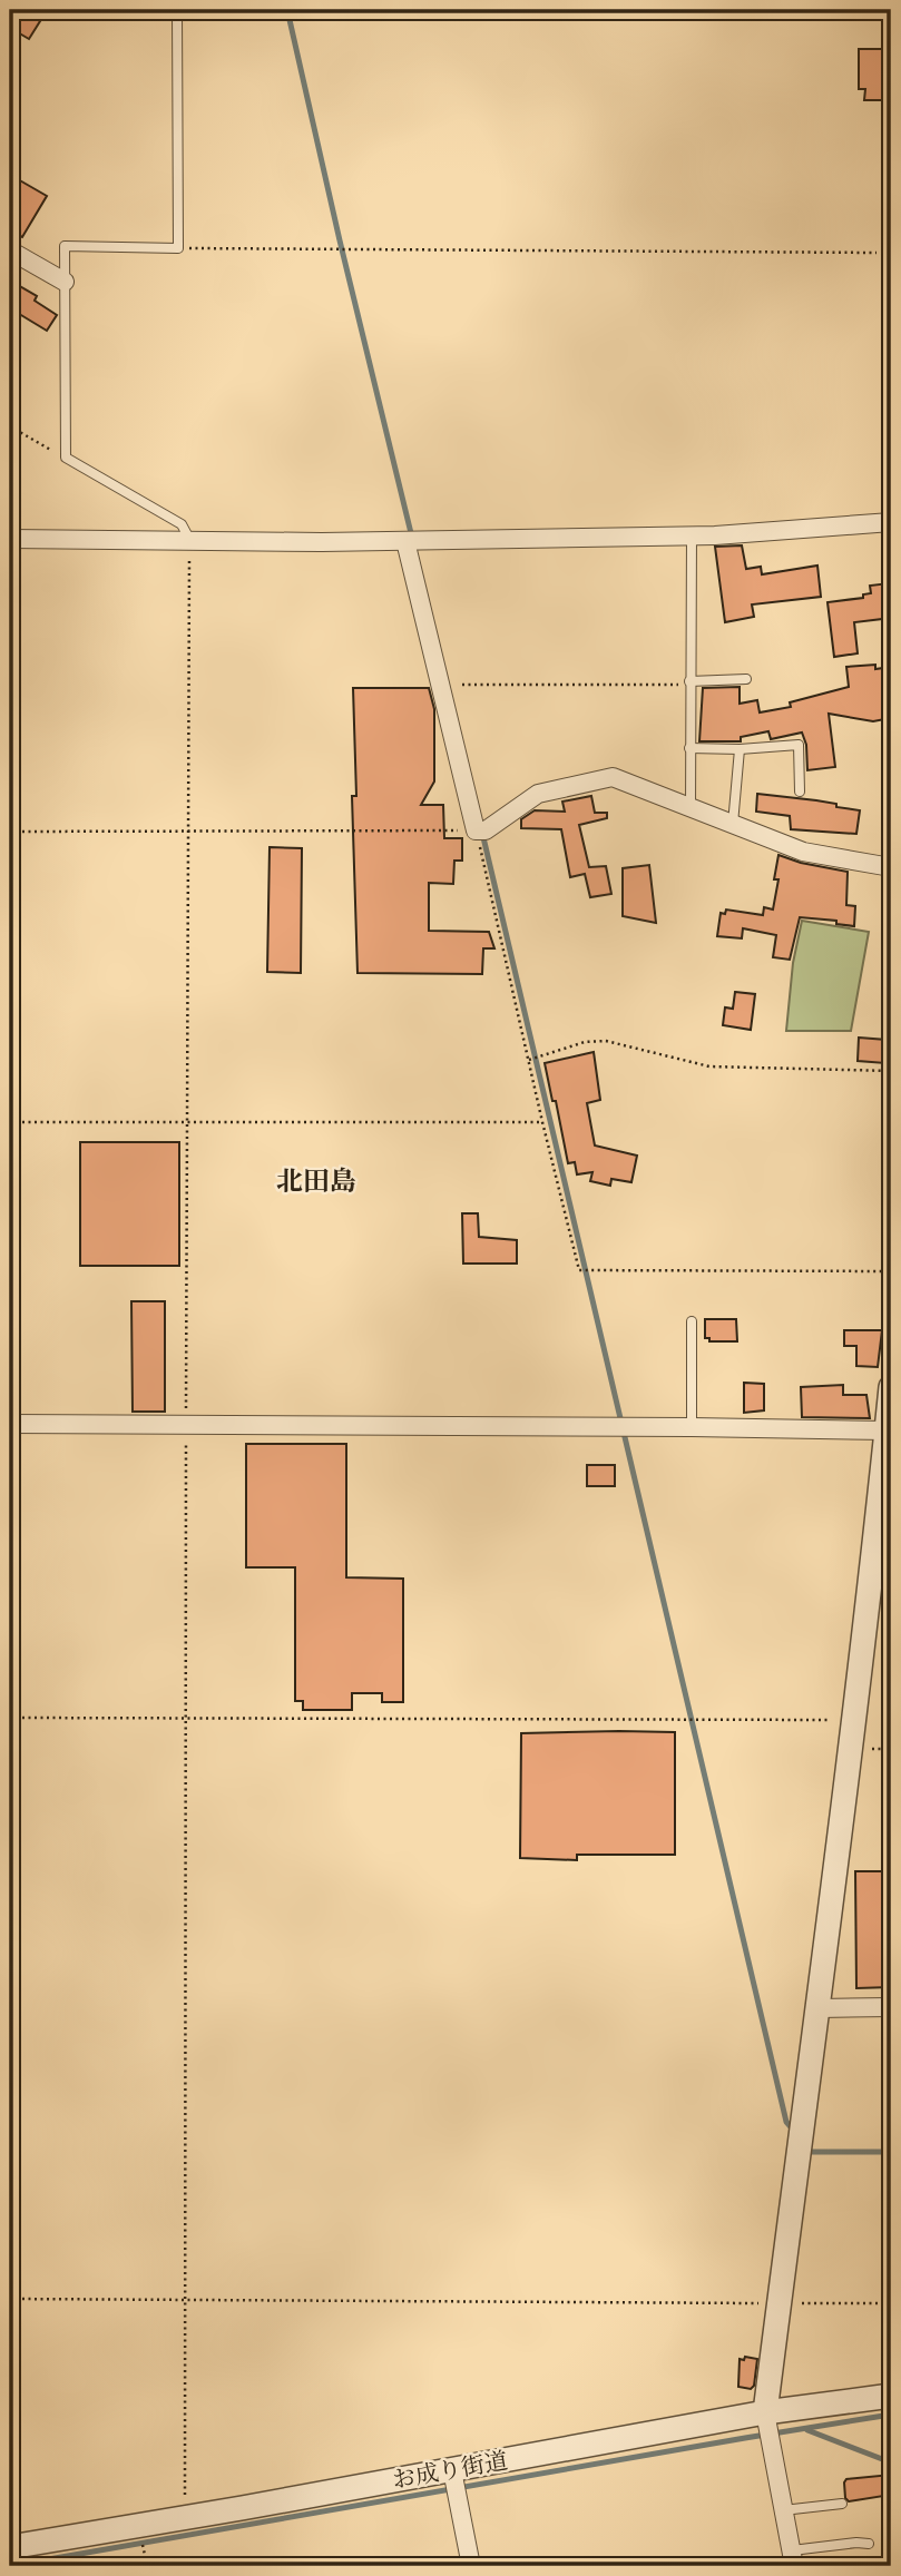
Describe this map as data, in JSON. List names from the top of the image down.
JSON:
{
  "streets": {
    "street": ["お成り街道"]
  },
  "districts": ["北田島"]
}
